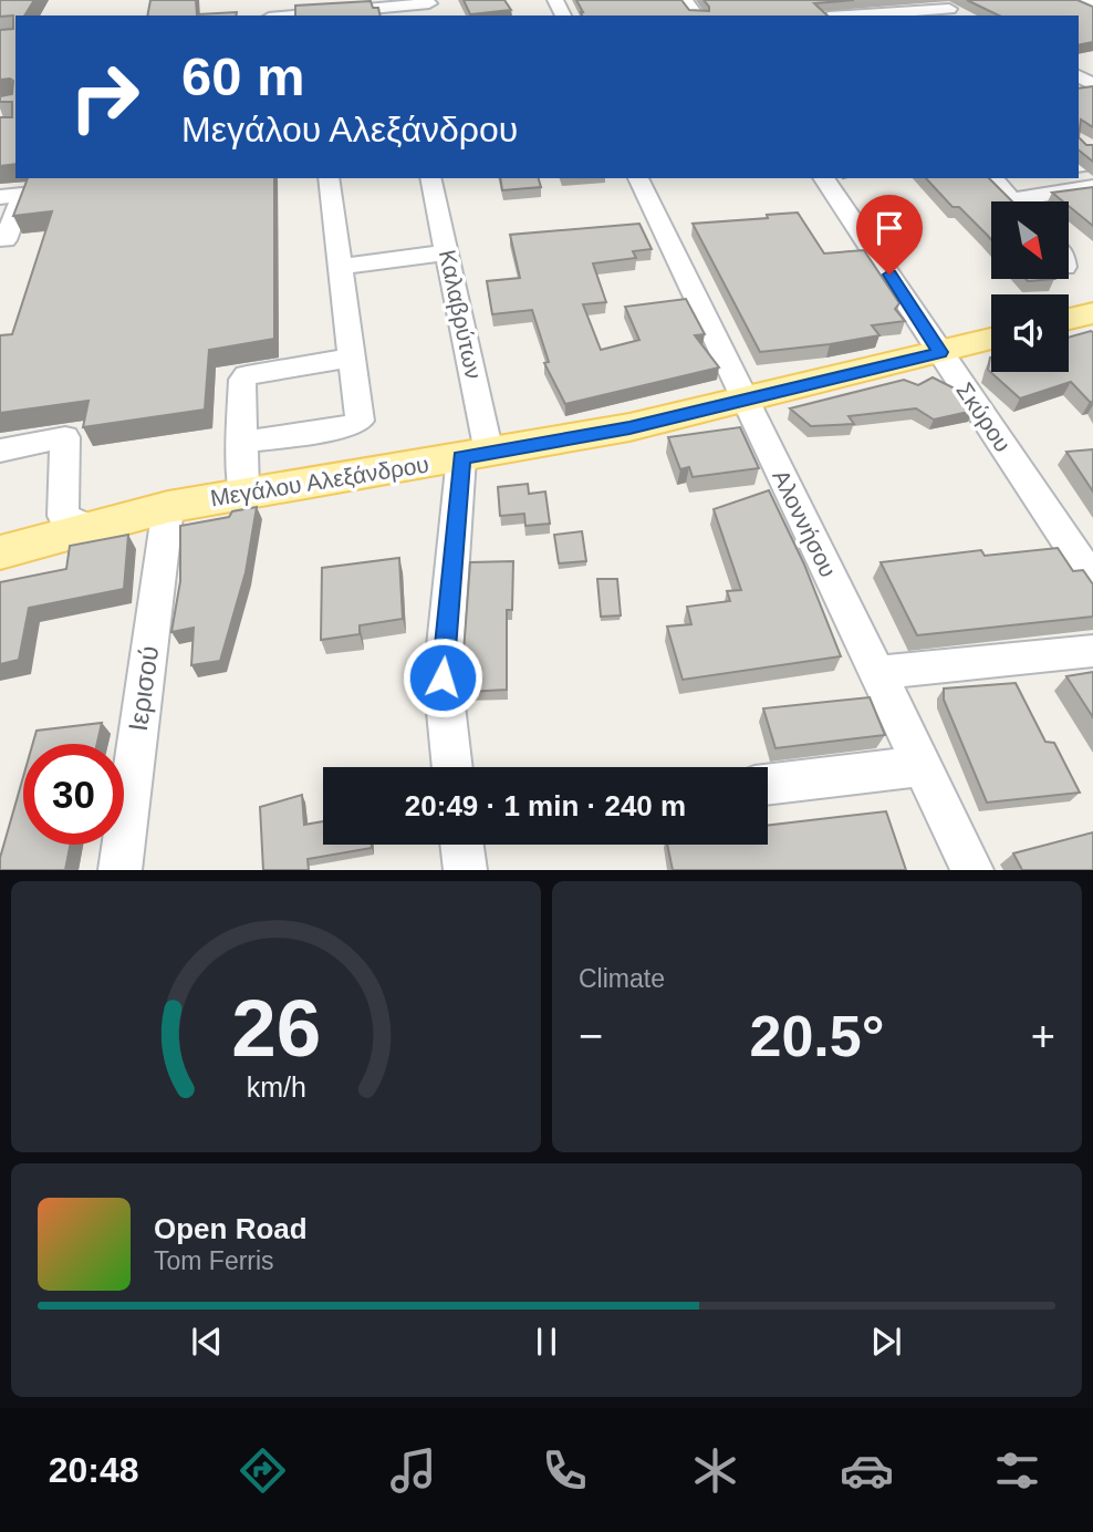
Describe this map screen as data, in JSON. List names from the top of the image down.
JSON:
{
  "streets": {
    "main road": ["Μεγάλου Αλεξάνδρου"],
    "street": [
      "Καλαβρύτων",
      "Σκύρου",
      "Αλοννήσου",
      "Ιερισού"
    ]
  },
  "crossings": [
    ["Καλαβρύτων", "Μεγάλου Αλεξάνδρου"],
    ["Σκύρου", "Μεγάλου Αλεξάνδρου"],
    ["Μεγάλου Αλεξάνδρου", "Αλοννήσου"],
    ["Μεγάλου Αλεξάνδρου", "Ιερισού"]
  ],
  "north": "bottom right",
  "page": {
    "turn": ["60 m", "Μεγάλου Αλεξάνδρου"],
    "limit": "30",
    "trip": "20:49 · 1 min · 240 m",
    "tile": "Climate",
    "heat": ["−", "20.5°", "+"],
    "song": ["Open Road", "Tom Ferris"],
    "tabs": "20:48",
    "gauge": ["26", "km/h"]
  }
}
